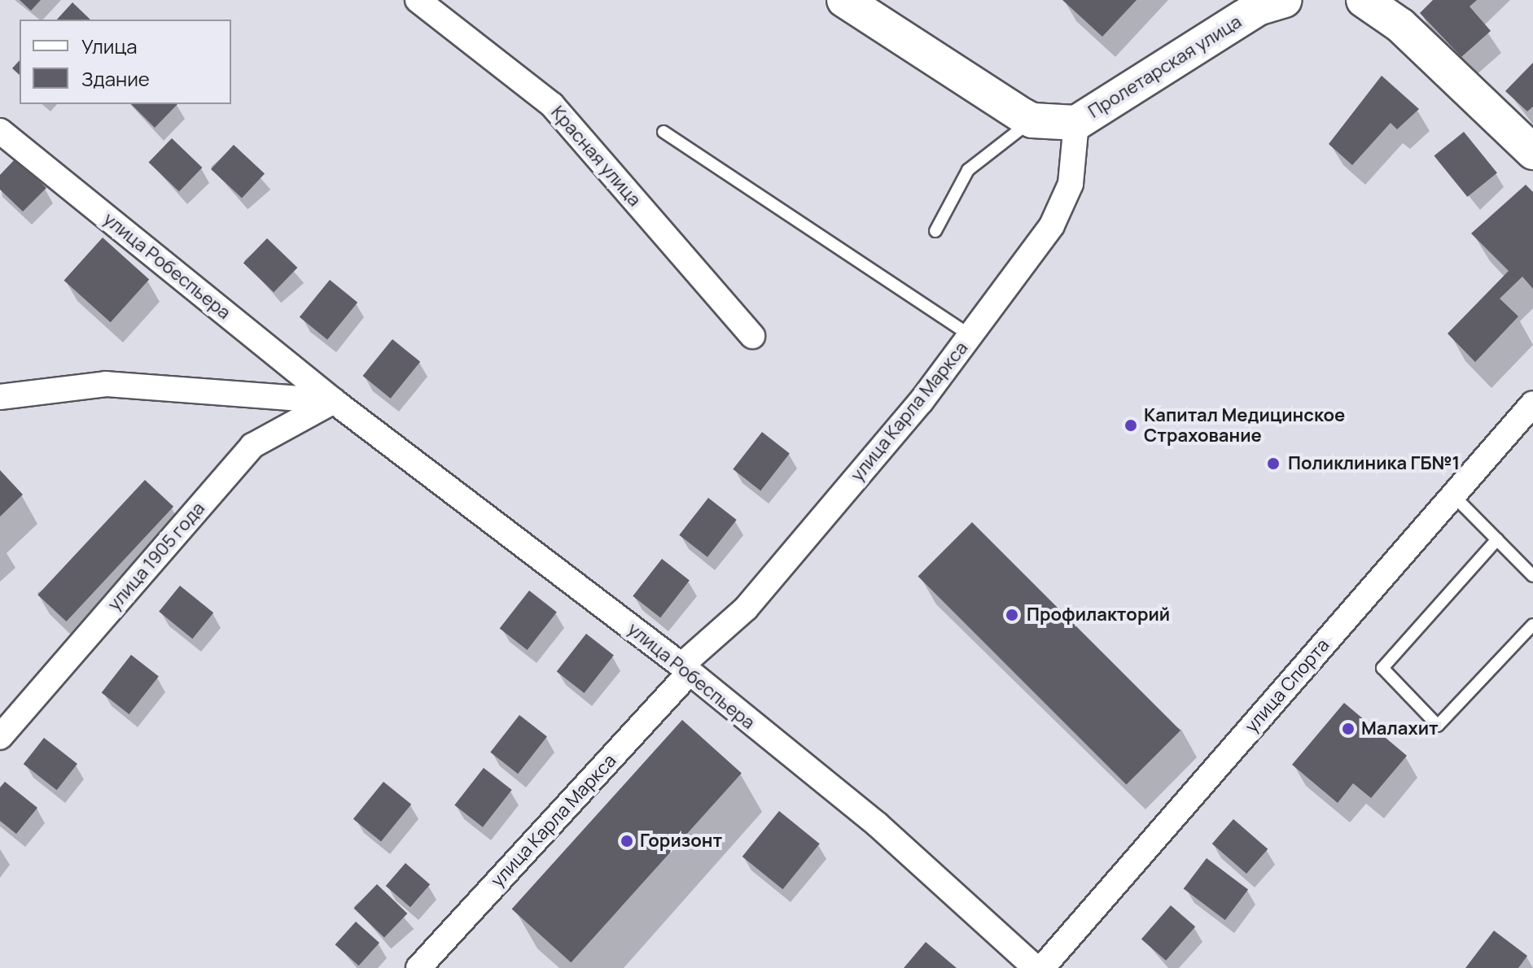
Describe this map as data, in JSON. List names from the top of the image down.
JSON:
{
  "streets": {
    "main road": ["Пролетарская улица"],
    "street": [
      "Красная улица",
      "улица Робеспьера",
      "улица Карла Маркса",
      "улица 1905 года",
      "улица Спорта"
    ]
  },
  "crossings": [
    ["Пролетарская улица", "улица Карла Маркса"],
    ["улица Робеспьера", "улица Карла Маркса"],
    ["улица Робеспьера", "улица 1905 года"]
  ],
  "places": [
    "Капитал Медицинское Страхование",
    "Поликлиника ГБ№1",
    "Профилакторий",
    "Малахит",
    "Горизонт"
  ],
  "legend": ["Улица", "Здание"]
}
